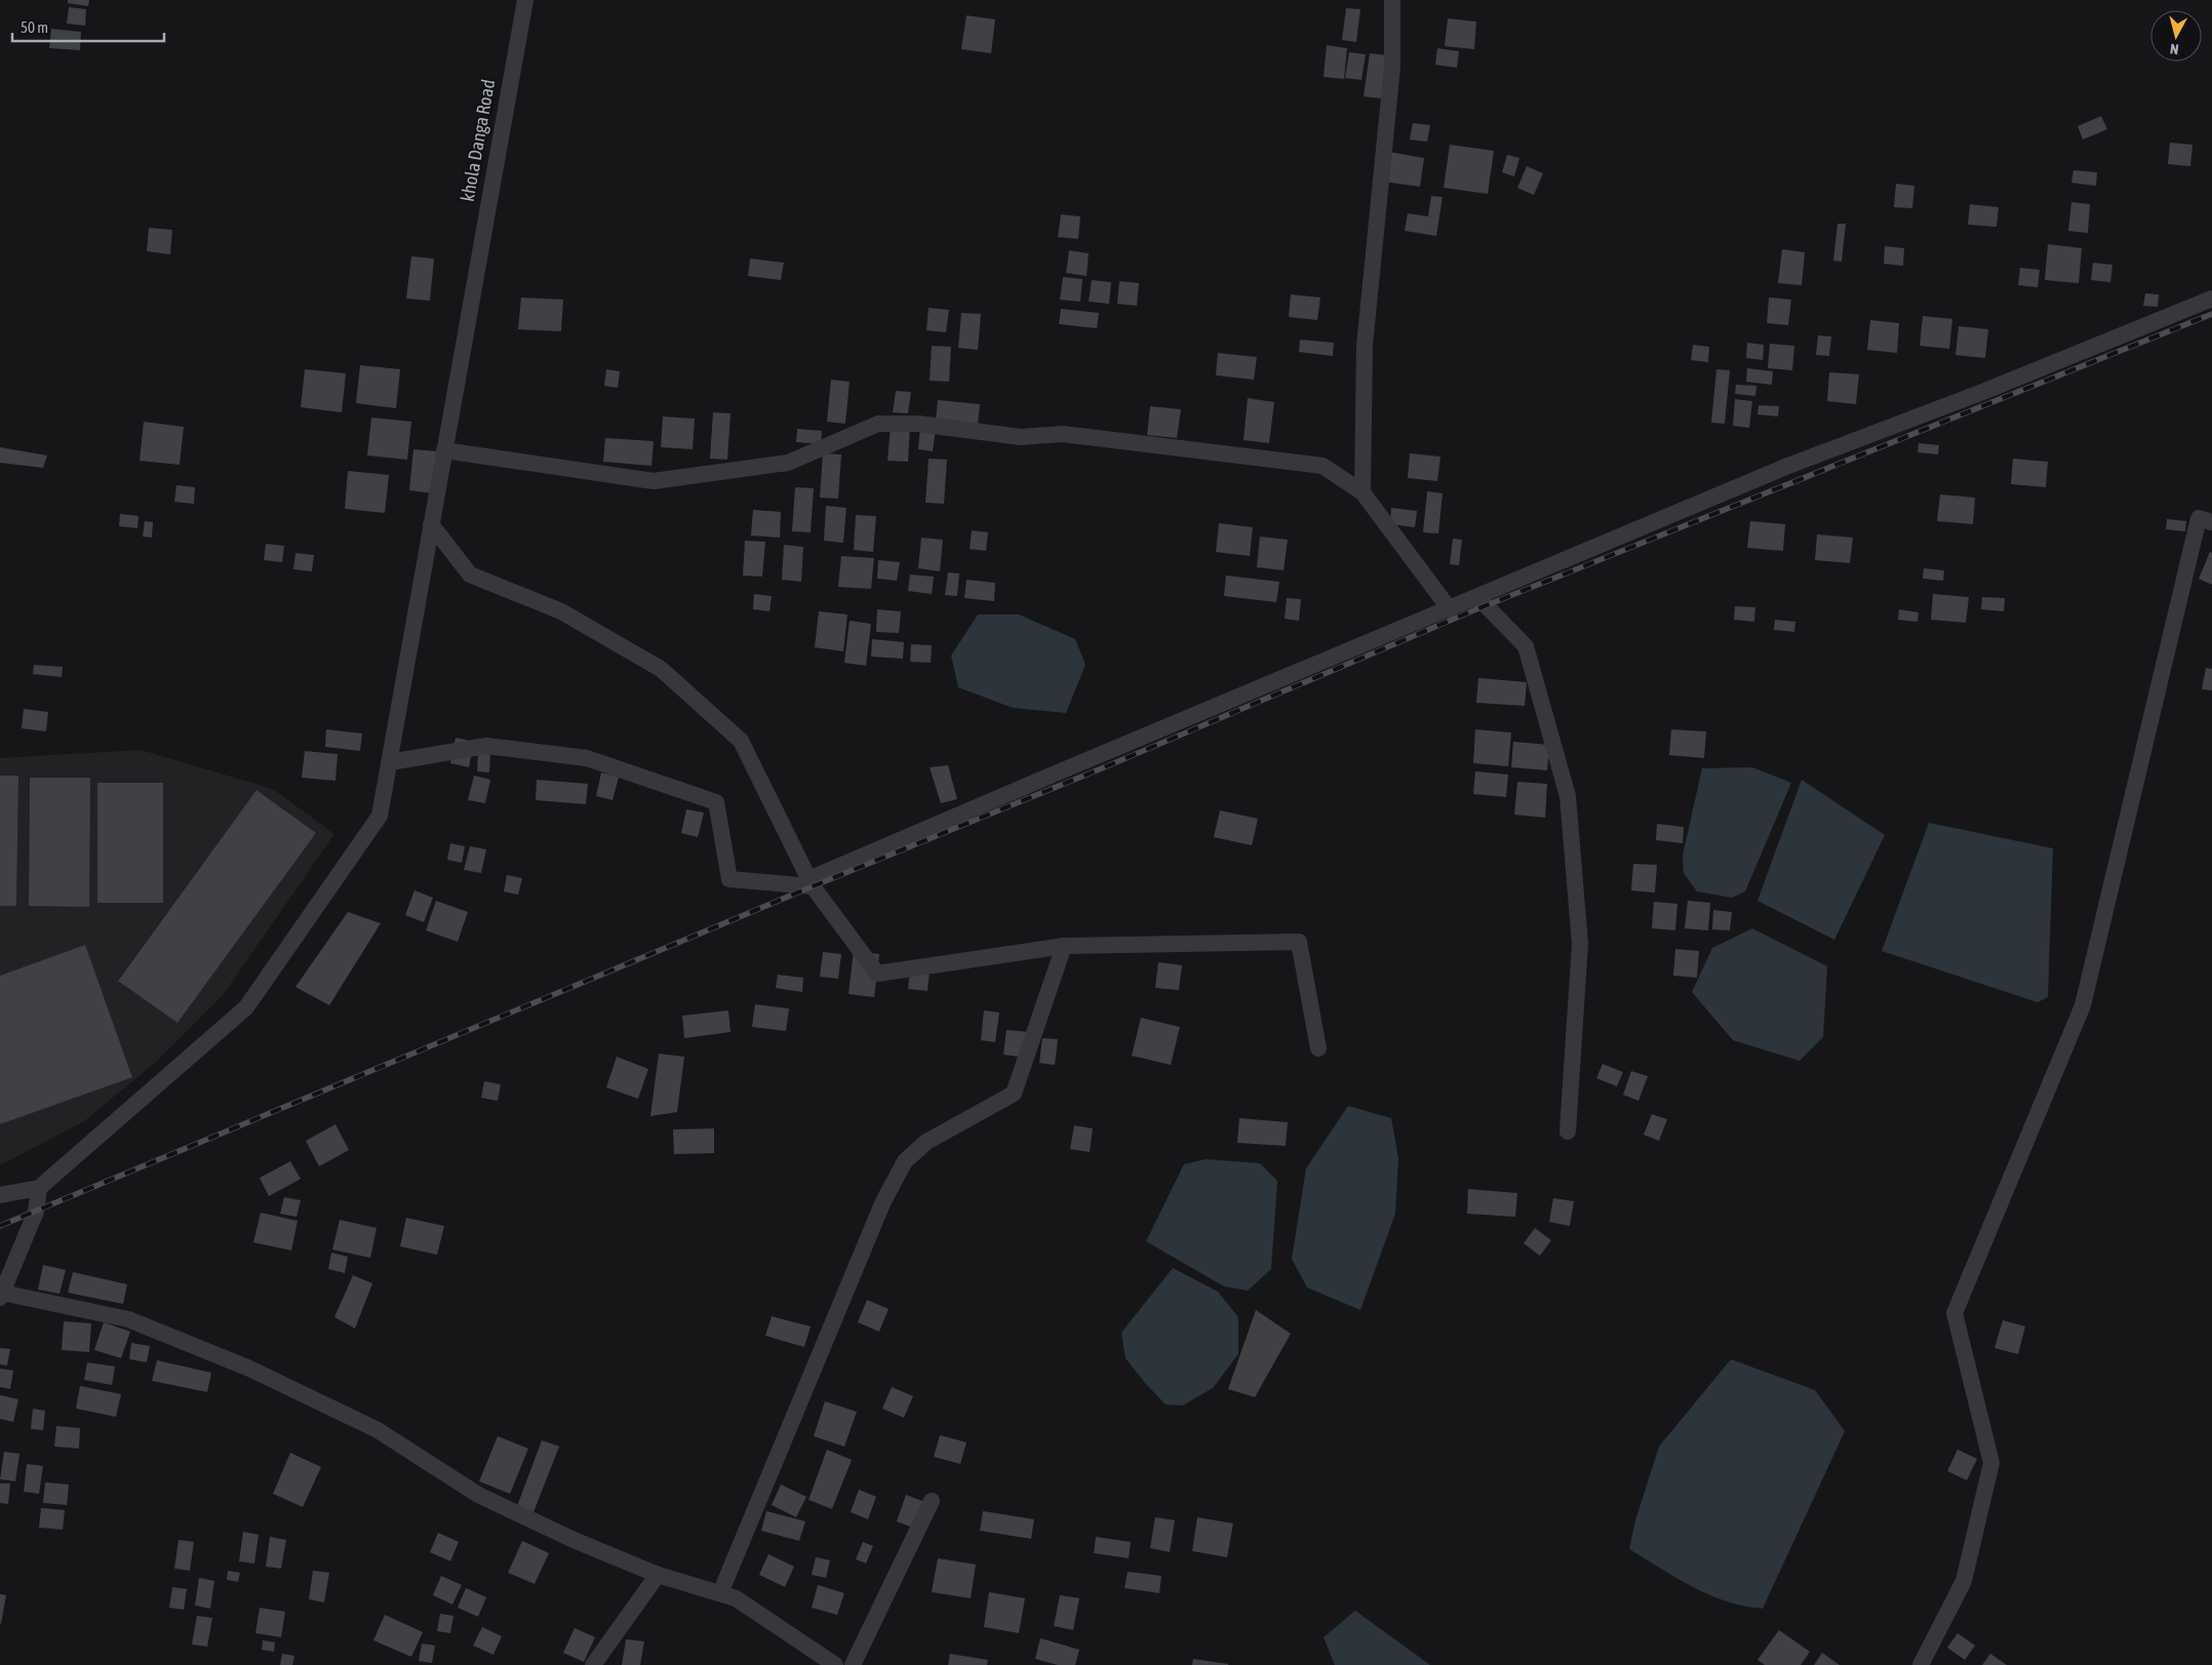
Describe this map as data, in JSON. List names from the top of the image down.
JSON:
{
  "streets": {
    "street": ["khola Danga Road"]
  },
  "scale_bar": "50 m",
  "north": "bottom"
}
